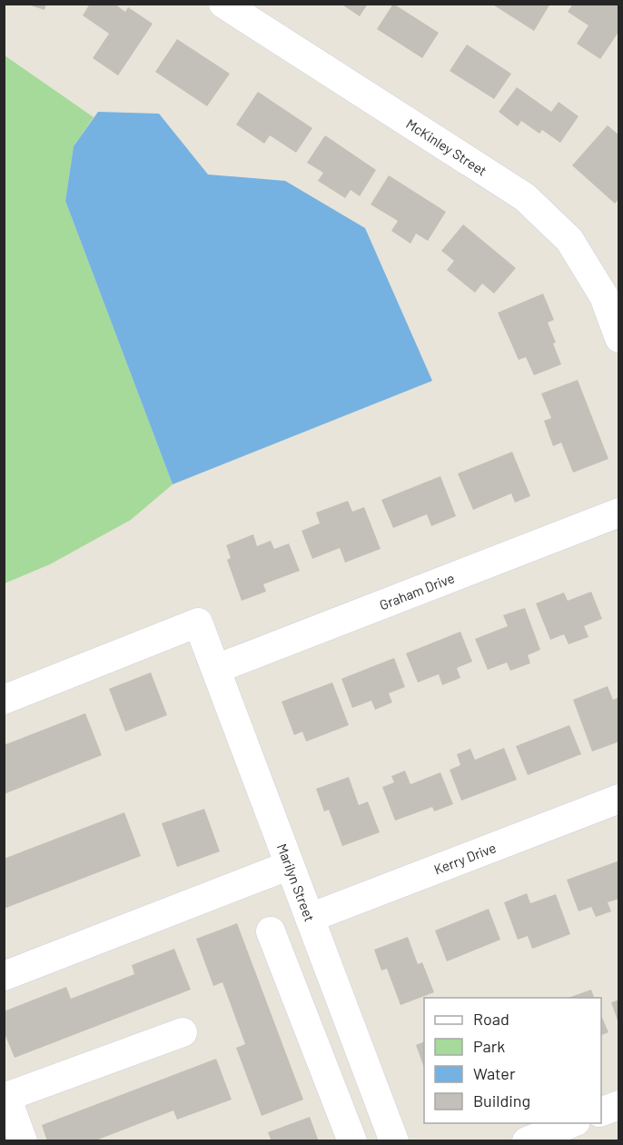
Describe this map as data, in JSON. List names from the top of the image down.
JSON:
{
  "streets": {
    "street": [
      "McKinley Street",
      "Graham Drive",
      "Kerry Drive",
      "Marilyn Street"
    ]
  },
  "crossings": [
    ["Graham Drive", "Marilyn Street"],
    ["Kerry Drive", "Marilyn Street"]
  ],
  "legend": [
    "Road",
    "Park",
    "Water",
    "Building"
  ]
}
